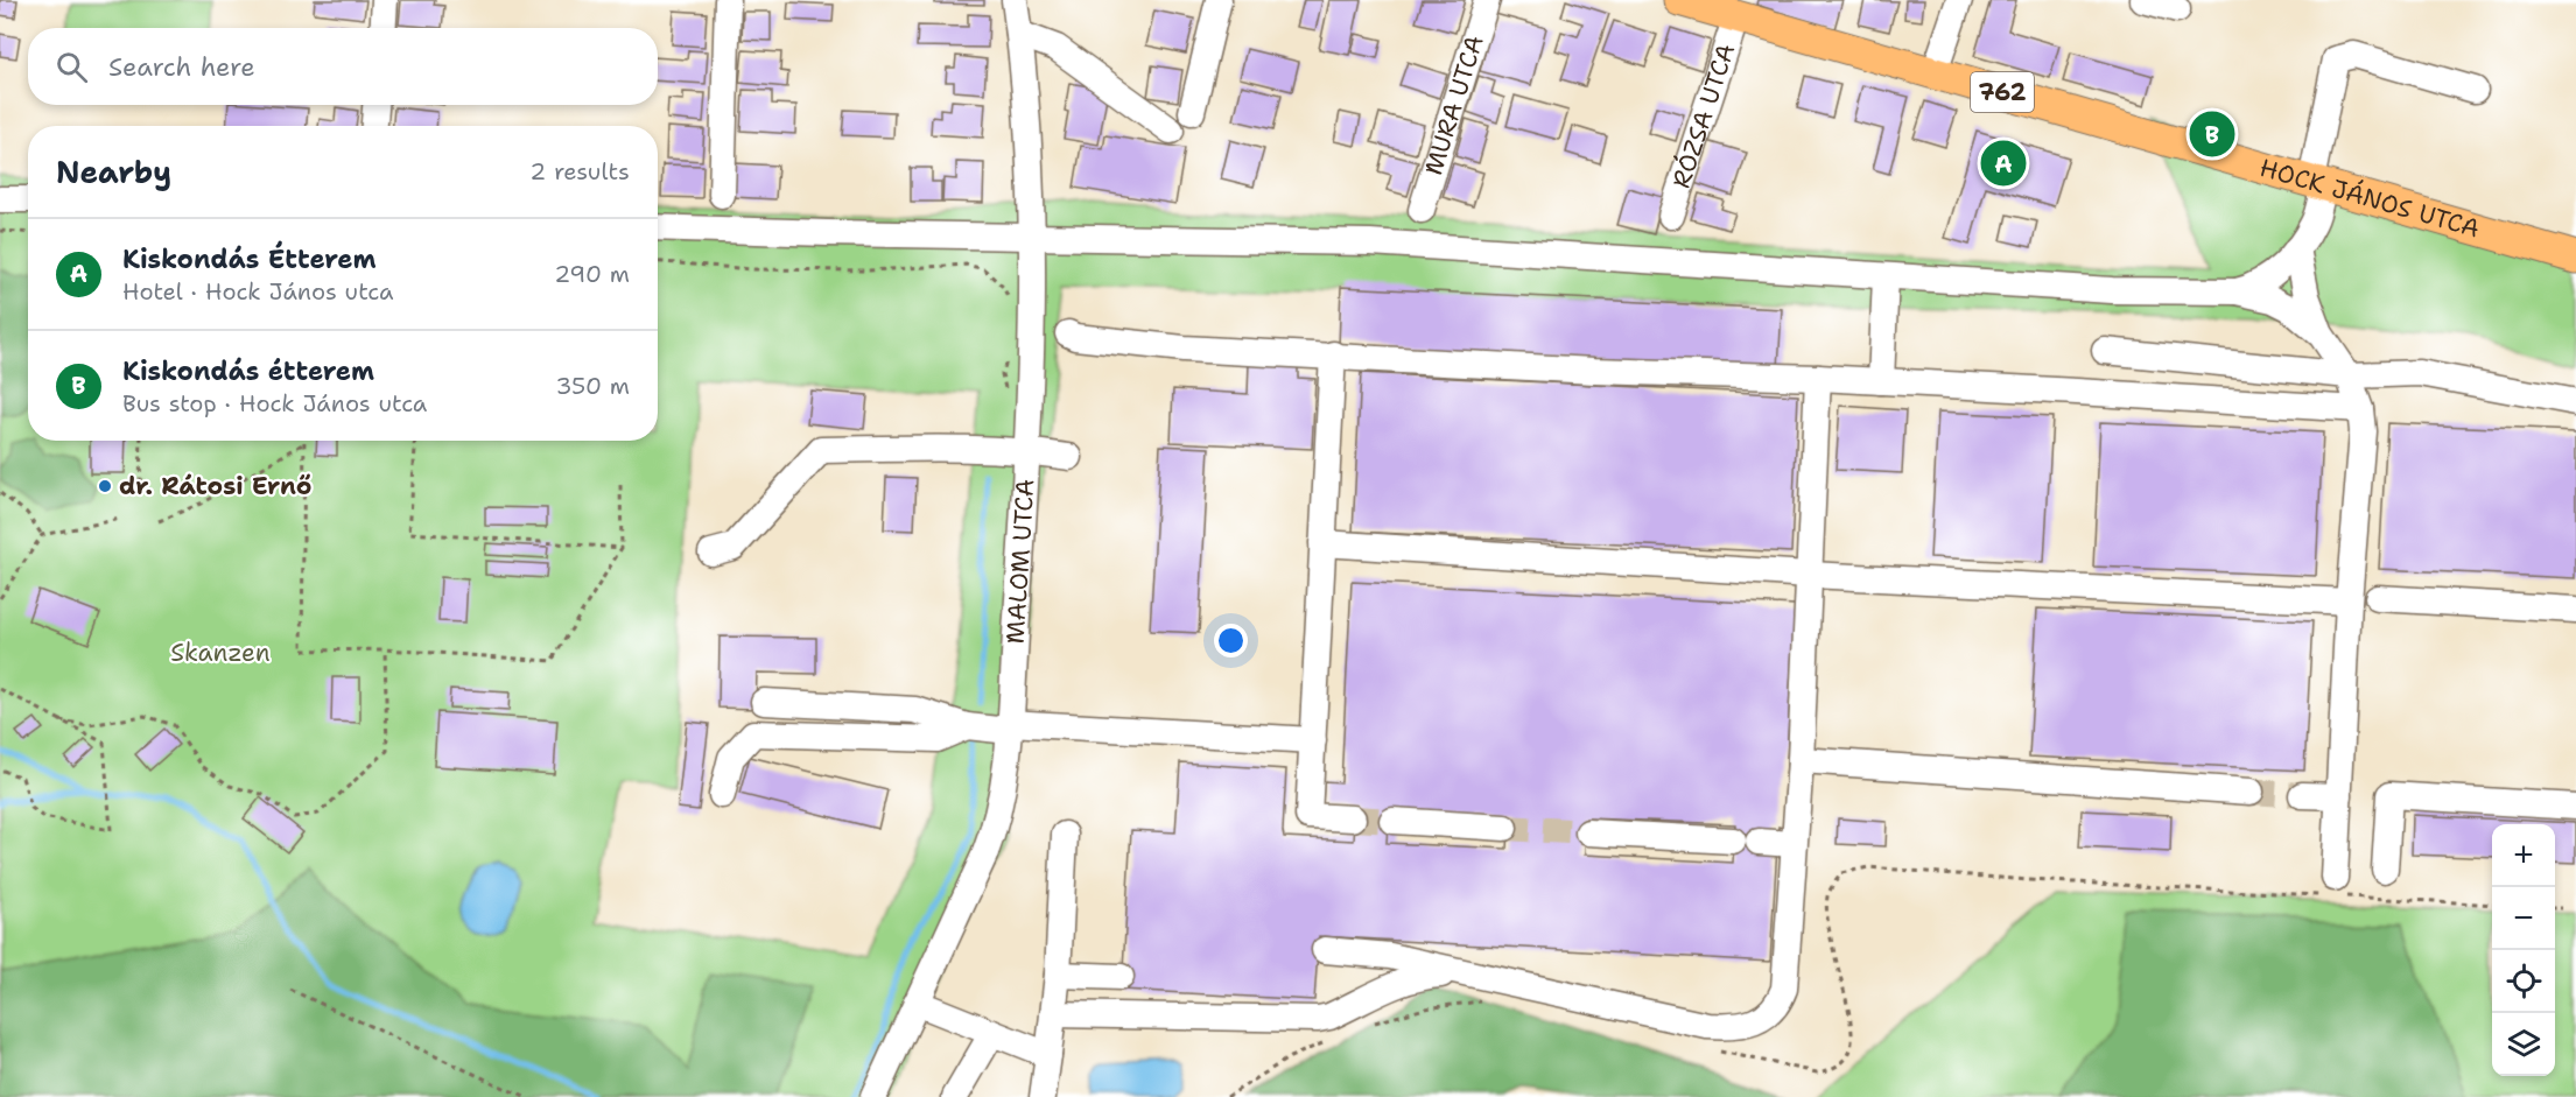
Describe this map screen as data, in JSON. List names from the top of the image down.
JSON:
{
  "streets": {
    "main road": ["762", "HOCK JÁNOS UTCA"],
    "street": ["MURA UTCA", "RÓZSA UTCA", "MALOM UTCA"]
  },
  "crossings": [
    ["RÓZSA UTCA", "HOCK JÁNOS UTCA"]
  ],
  "parks": ["Skanzen"],
  "places": ["dr. Rátosi Ernő"],
  "page": {
    "search": "Search here",
    "pins": ["B", "A"],
    "heading": ["Nearby", "2 results"],
    "list": [
      {
        "mark": "A",
        "name": "Kiskondás Étterem",
        "note": "Hotel · Hock János utca",
        "value": "290 m"
      },
      {
        "mark": "B",
        "name": "Kiskondás étterem",
        "note": "Bus stop · Hock János utca",
        "value": "350 m"
      }
    ],
    "map_buttons": ["+", "−"]
  }
}
